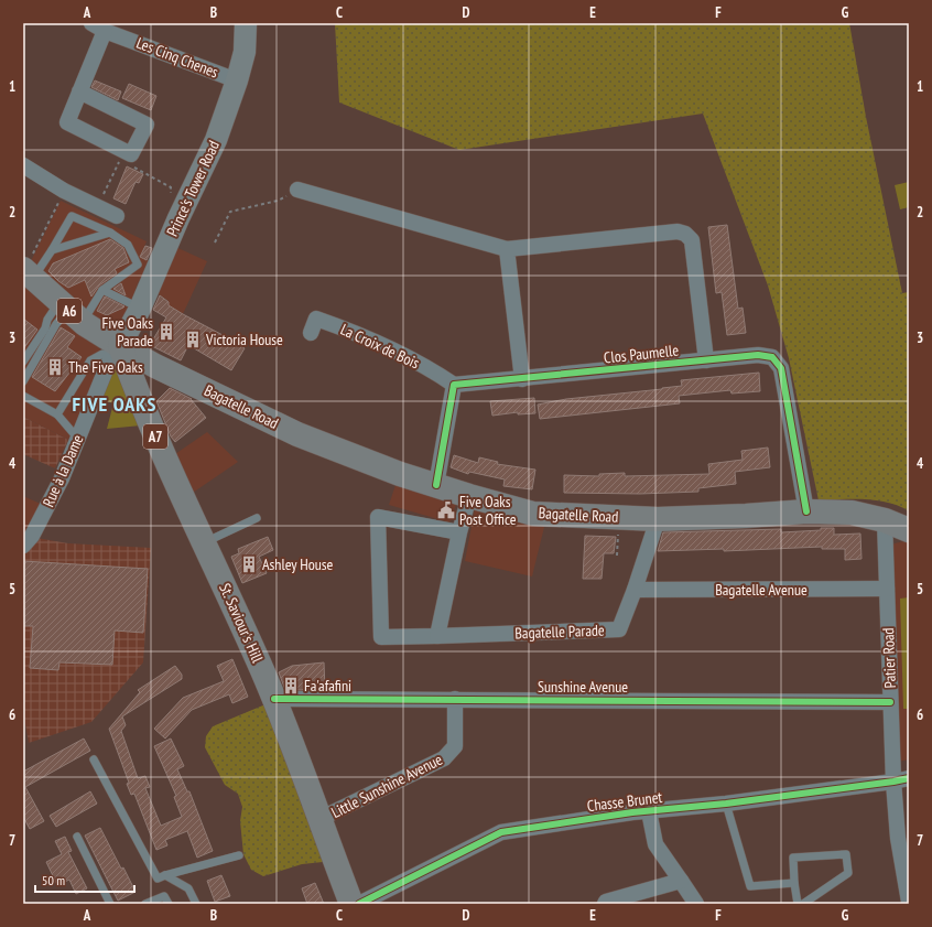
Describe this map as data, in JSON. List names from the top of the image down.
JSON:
{
  "streets": {
    "main road": [
      "Prince's Tower Road",
      "A6",
      "Bagatelle Road",
      "A7",
      "St. Saviour's Hill"
    ],
    "street": [
      "Les Cinq Chenes",
      "La Croix de Bois",
      "Clos Paumelle",
      "Rue à la Dame",
      "Bagatelle Avenue",
      "Bagatelle Parade",
      "Patier Road",
      "Sunshine Avenue",
      "Little Sunshine Avenue",
      "Chasse Brunet"
    ]
  },
  "crossings": [
    ["Les Cinq Chenes", "Prince's Tower Road"],
    ["Prince's Tower Road", "A6"],
    ["Prince's Tower Road", "Bagatelle Road"],
    ["Prince's Tower Road", "Rue à la Dame"],
    ["Prince's Tower Road", "St. Saviour's Hill"],
    ["A6", "Bagatelle Road"],
    ["A6", "Rue à la Dame"],
    ["A6", "St. Saviour's Hill"],
    ["La Croix de Bois", "Clos Paumelle"],
    ["Clos Paumelle", "Bagatelle Road"],
    ["Bagatelle Road", "Rue à la Dame"],
    ["Bagatelle Road", "St. Saviour's Hill"],
    ["Bagatelle Road", "Bagatelle Parade"],
    ["Bagatelle Road", "Patier Road"],
    ["Rue à la Dame", "St. Saviour's Hill"],
    ["Bagatelle Avenue", "Bagatelle Parade"],
    ["Bagatelle Avenue", "Patier Road"],
    ["St. Saviour's Hill", "Sunshine Avenue"],
    ["St. Saviour's Hill", "Little Sunshine Avenue"],
    ["Patier Road", "Sunshine Avenue"],
    ["Patier Road", "Chasse Brunet"],
    ["Sunshine Avenue", "Little Sunshine Avenue"]
  ],
  "districts": ["FIVE OAKS"],
  "places": {
    "building": [
      "Five Oaks Parade",
      "Victoria House",
      "The Five Oaks",
      "Ashley House",
      "Fa'afafini"
    ],
    "public building": ["Five Oaks Post Office"]
  },
  "scale_bar": "50 m",
  "grid": {
    "columns": [
      "A",
      "B",
      "C",
      "D",
      "E",
      "F",
      "G"
    ],
    "rows": [
      "1",
      "2",
      "3",
      "4",
      "5",
      "6",
      "7"
    ]
  }
}
